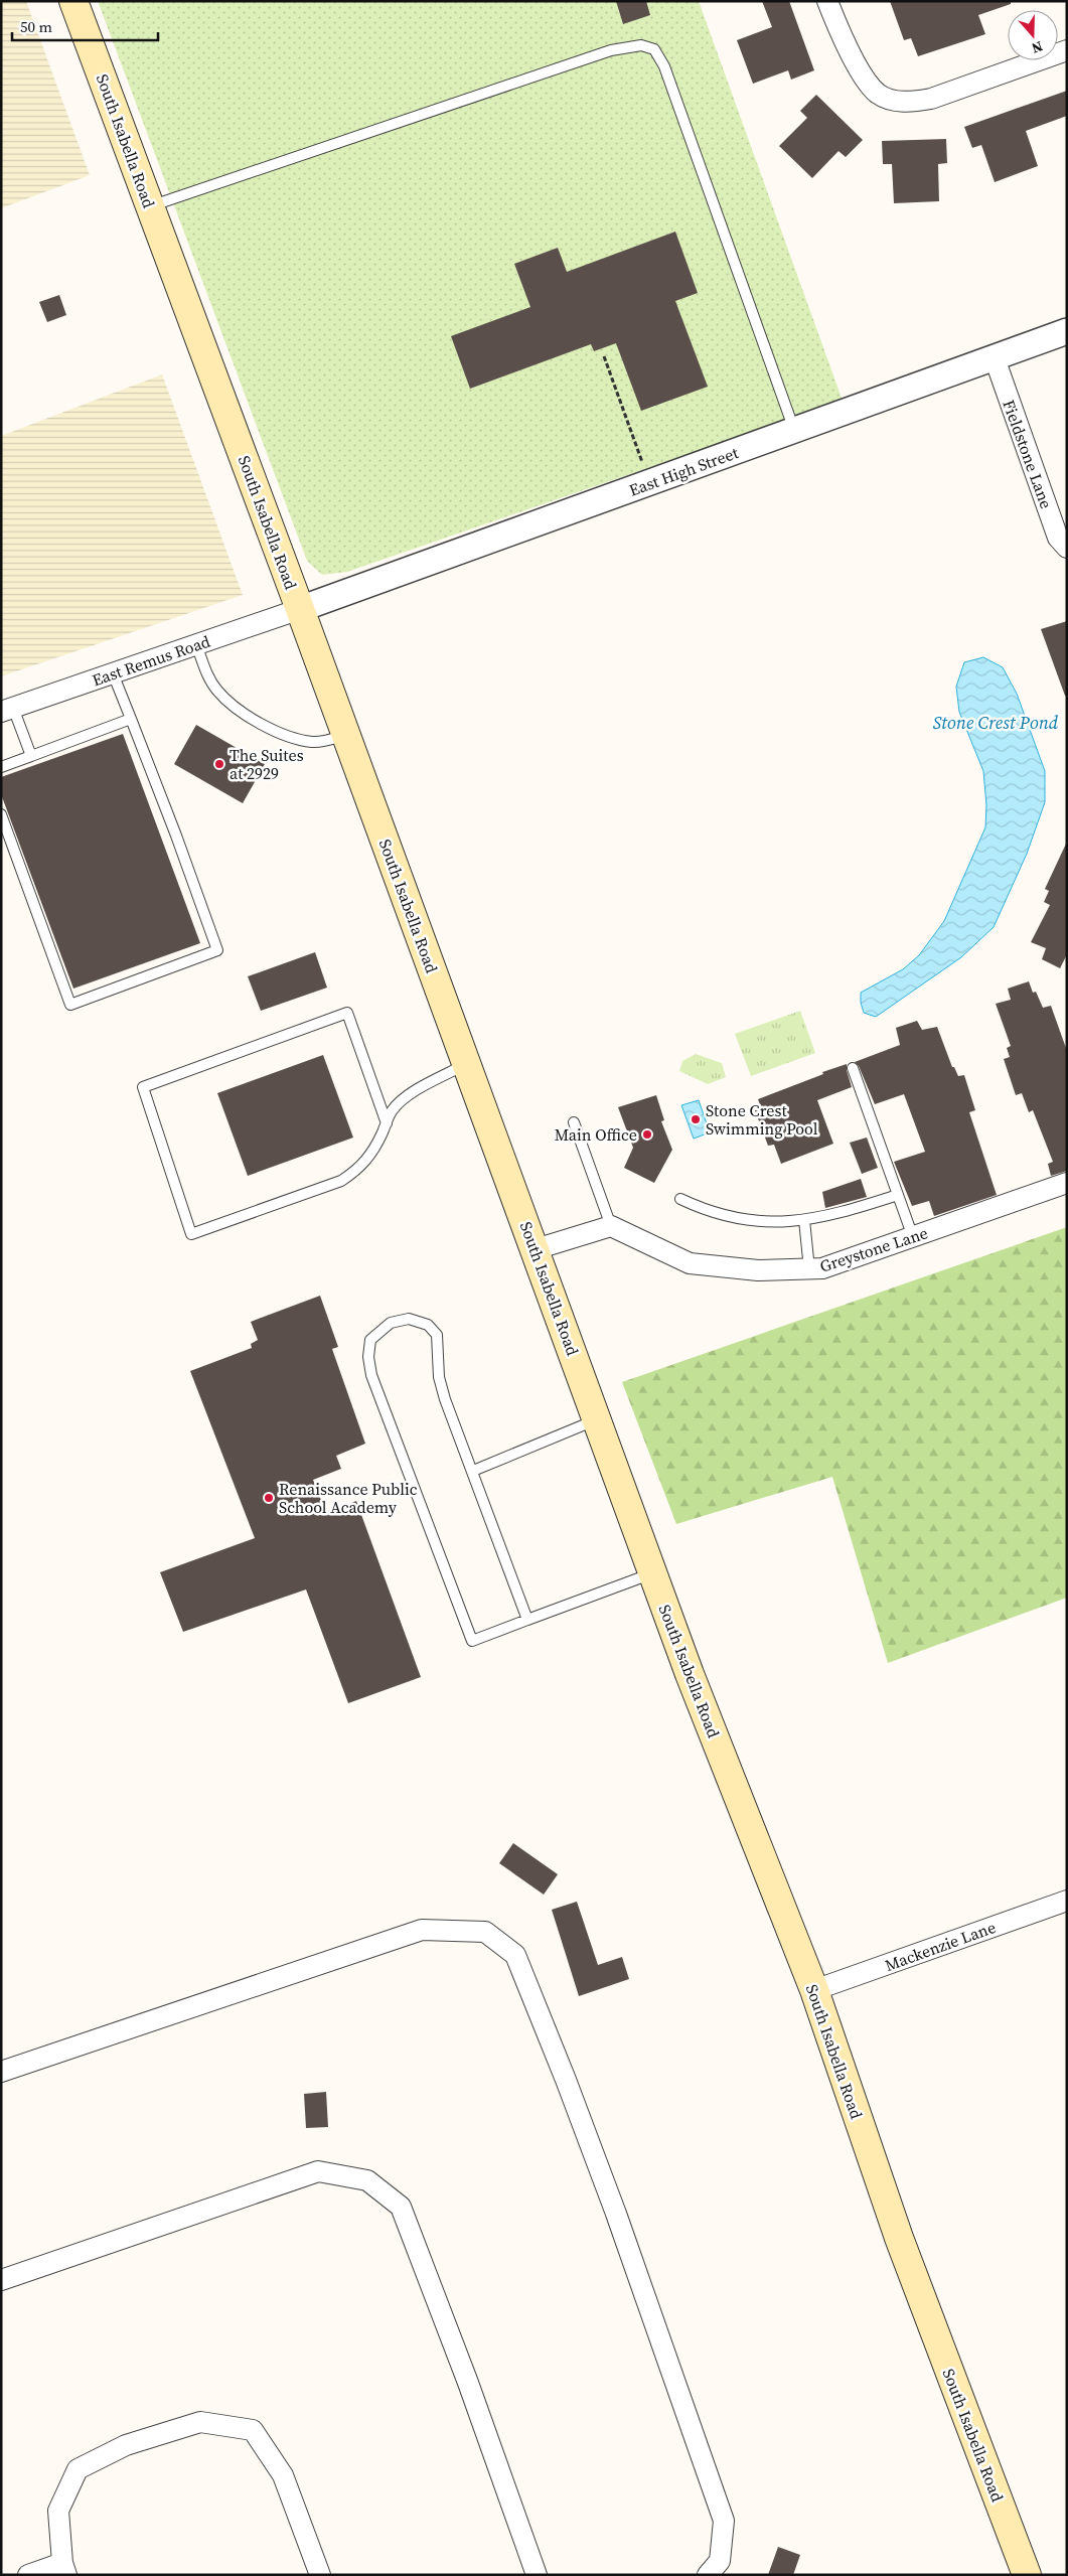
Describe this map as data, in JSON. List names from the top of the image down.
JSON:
{
  "streets": {
    "main road": ["South Isabella Road"],
    "street": [
      "Fieldstone Lane",
      "East High Street",
      "East Remus Road",
      "Greystone Lane",
      "Mackenzie Lane"
    ]
  },
  "crossings": [
    ["South Isabella Road", "East High Street"],
    ["South Isabella Road", "East Remus Road"],
    ["South Isabella Road", "Mackenzie Lane"],
    ["Fieldstone Lane", "East High Street"],
    ["East High Street", "East Remus Road"]
  ],
  "water": ["Stone Crest Pond"],
  "places": [
    "The Suites at 2929",
    "Stone Crest Swimming Pool",
    "Main Office",
    "Renaissance Public School Academy"
  ],
  "scale_bar": "50 m",
  "north": "bottom"
}
